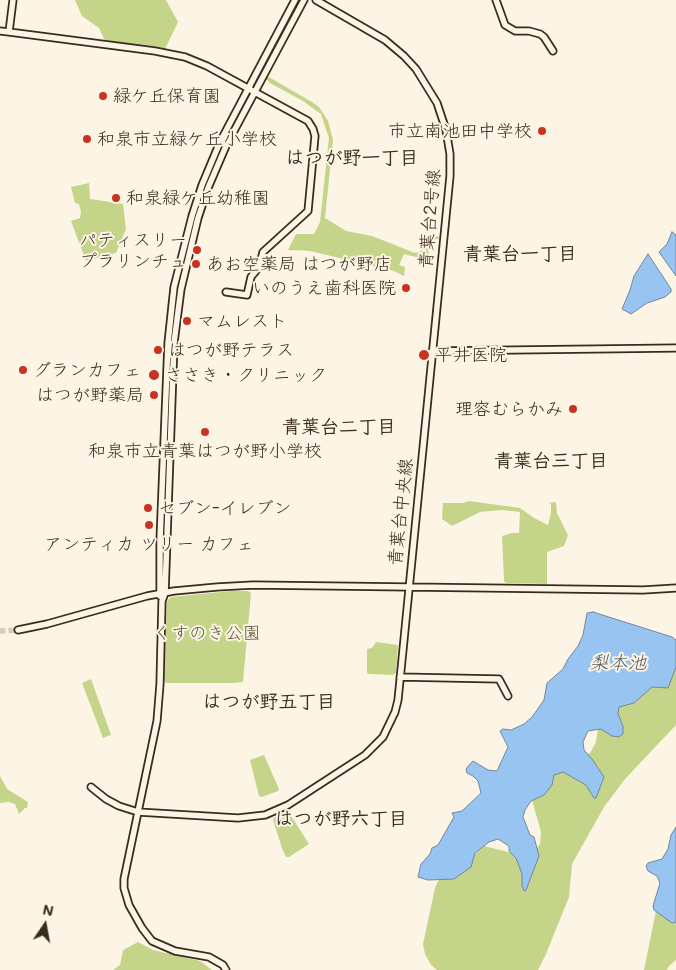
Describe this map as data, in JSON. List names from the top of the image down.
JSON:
{
  "streets": {
    "street": ["青葉台2号線", "青葉台中央線"]
  },
  "crossings": [
    ["青葉台2号線", "青葉台中央線"]
  ],
  "districts": [
    "はつが野一丁目",
    "青葉台一丁目",
    "青葉台二丁目",
    "青葉台三丁目",
    "はつが野五丁目",
    "はつが野六丁目"
  ],
  "water": ["梨本池"],
  "parks": ["くすのき公園"],
  "places": [
    "緑ケ丘保育園",
    "市立南池田中学校",
    "和泉市立緑ケ丘小学校",
    "和泉緑ケ丘幼稚園",
    "パティスリー プラリンチュ",
    "あお空薬局 はつが野店",
    "いのうえ歯科医院",
    "マムレスト",
    "はつが野テラス",
    "平井医院",
    "グランカフェ",
    "ささき・クリニック",
    "はつが野薬局",
    "理容むらかみ",
    "和泉市立青葉はつが野小学校",
    "セブン-イレブン",
    "アンティカ ツリー カフェ"
  ],
  "north": "top"
}
